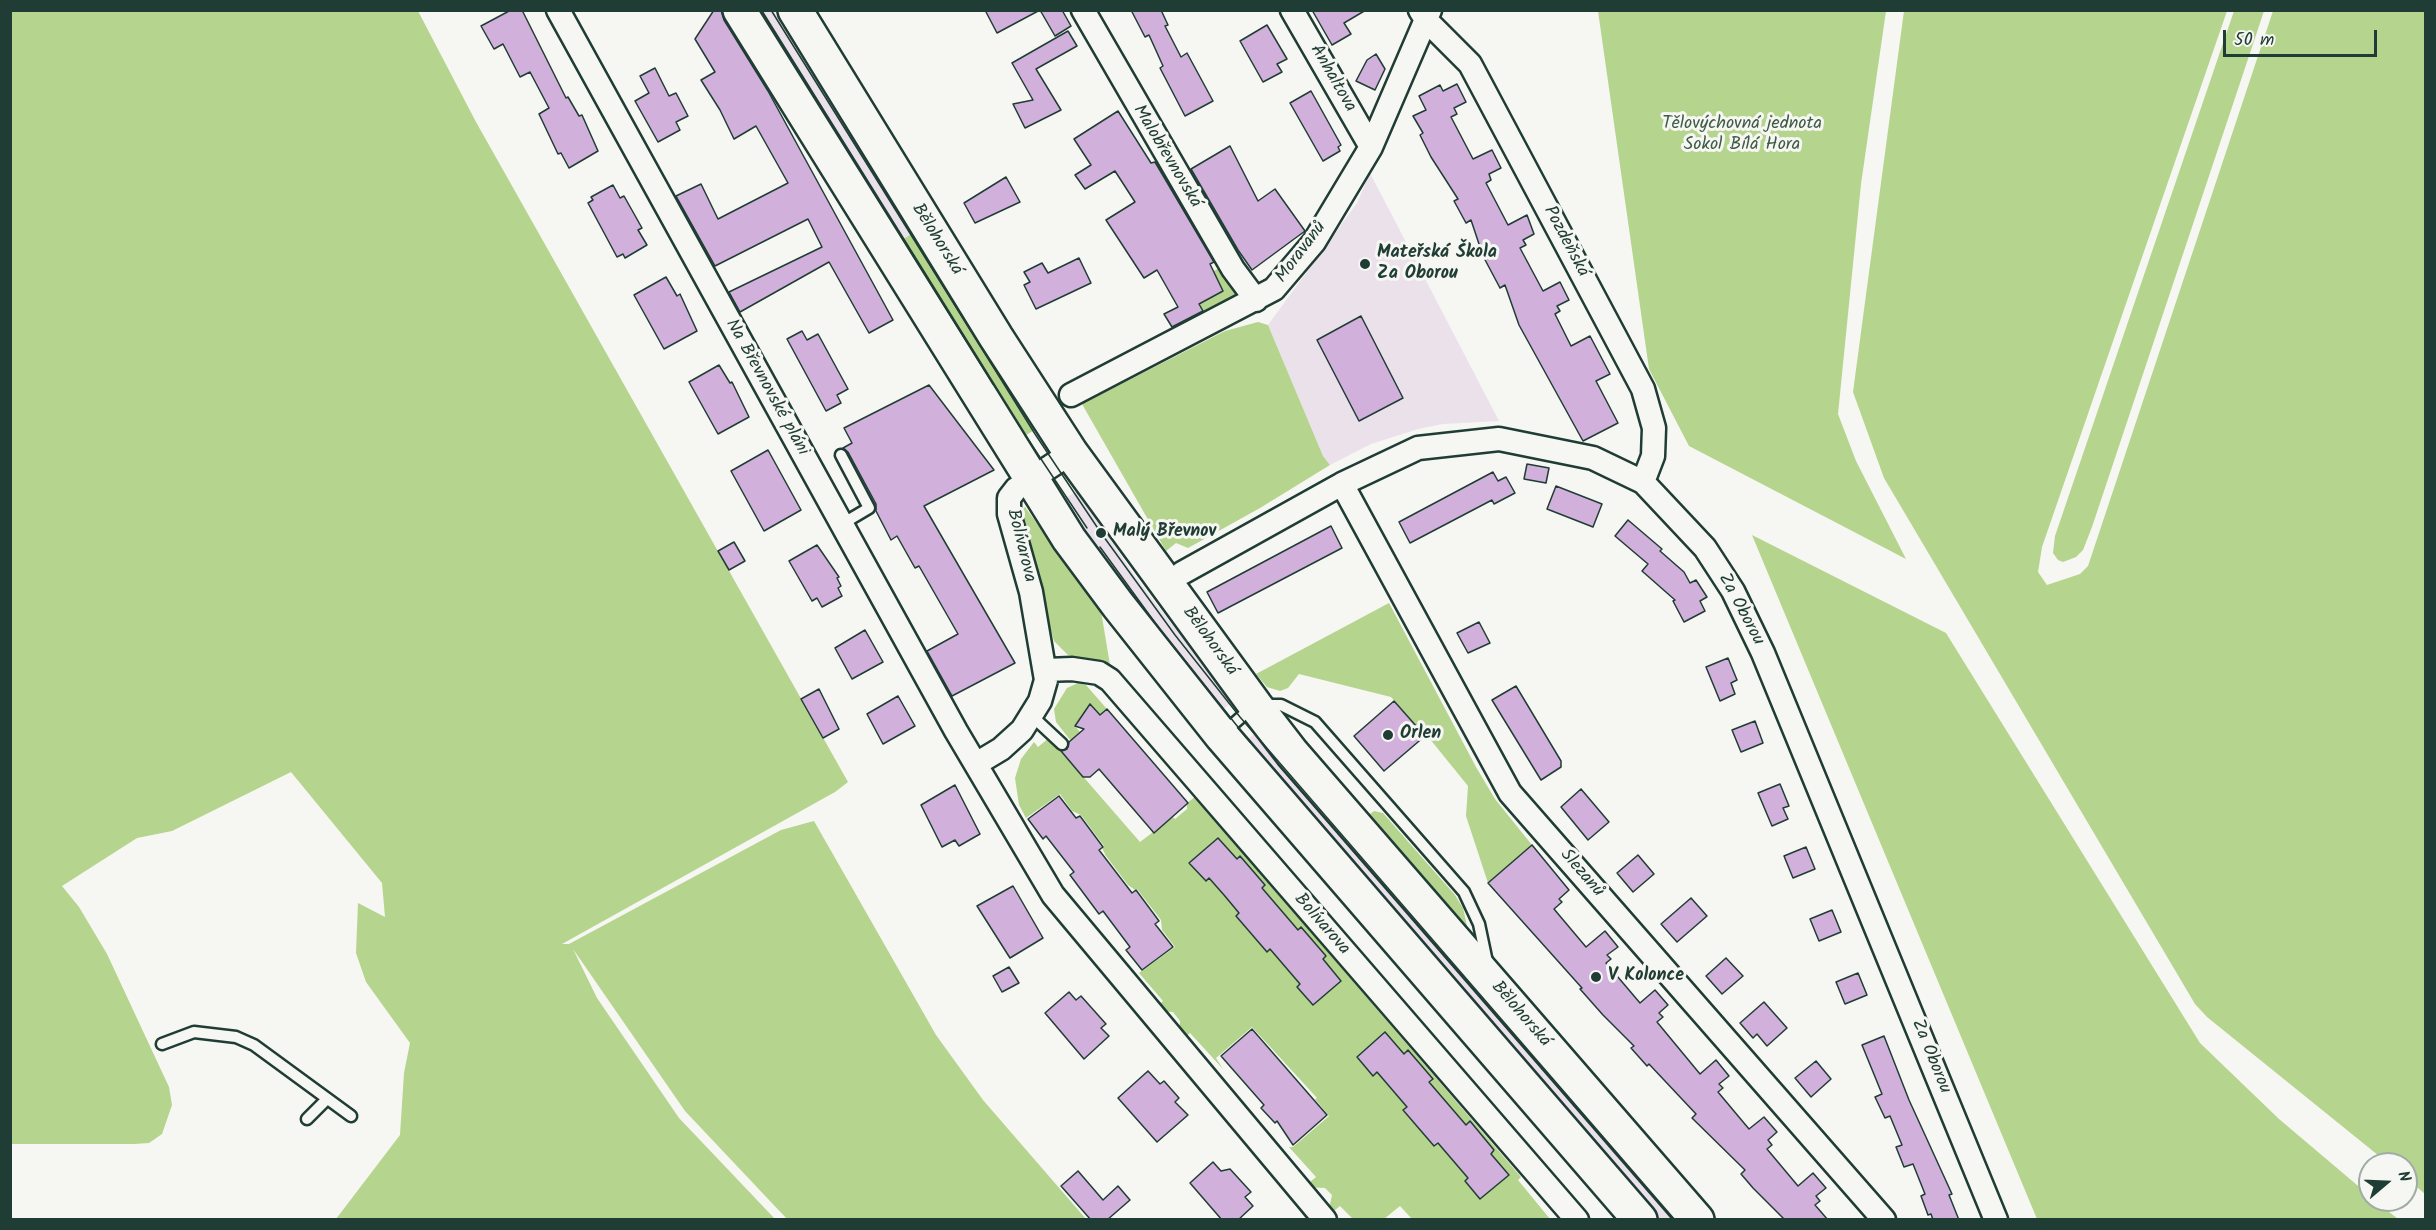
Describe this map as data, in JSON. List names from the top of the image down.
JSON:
{
  "streets": {
    "main road": ["Bělohorská"],
    "street": [
      "Anhaltova",
      "Malobřevnovská",
      "Pozdeňská",
      "Moravanů",
      "Na Břevnovské pláni",
      "Bolívarova",
      "Za Oborou",
      "Slezanů"
    ]
  },
  "crossings": [
    ["Anhaltova", "Moravanů"],
    ["Malobřevnovská", "Moravanů"],
    ["Bělohorská", "Bolívarova"],
    ["Pozdeňská", "Moravanů"],
    ["Pozdeňská", "Za Oborou"],
    ["Na Břevnovské pláni", "Bolívarova"],
    ["Za Oborou", "Slezanů"]
  ],
  "parks": ["Tělovýchovná jednota Sokol Bílá Hora"],
  "places": [
    "Mateřská Škola Za Oborou",
    "Malý Břevnov",
    "Orlen",
    "V Kolonce"
  ],
  "scale_bar": "50 m",
  "north": "right"
}
